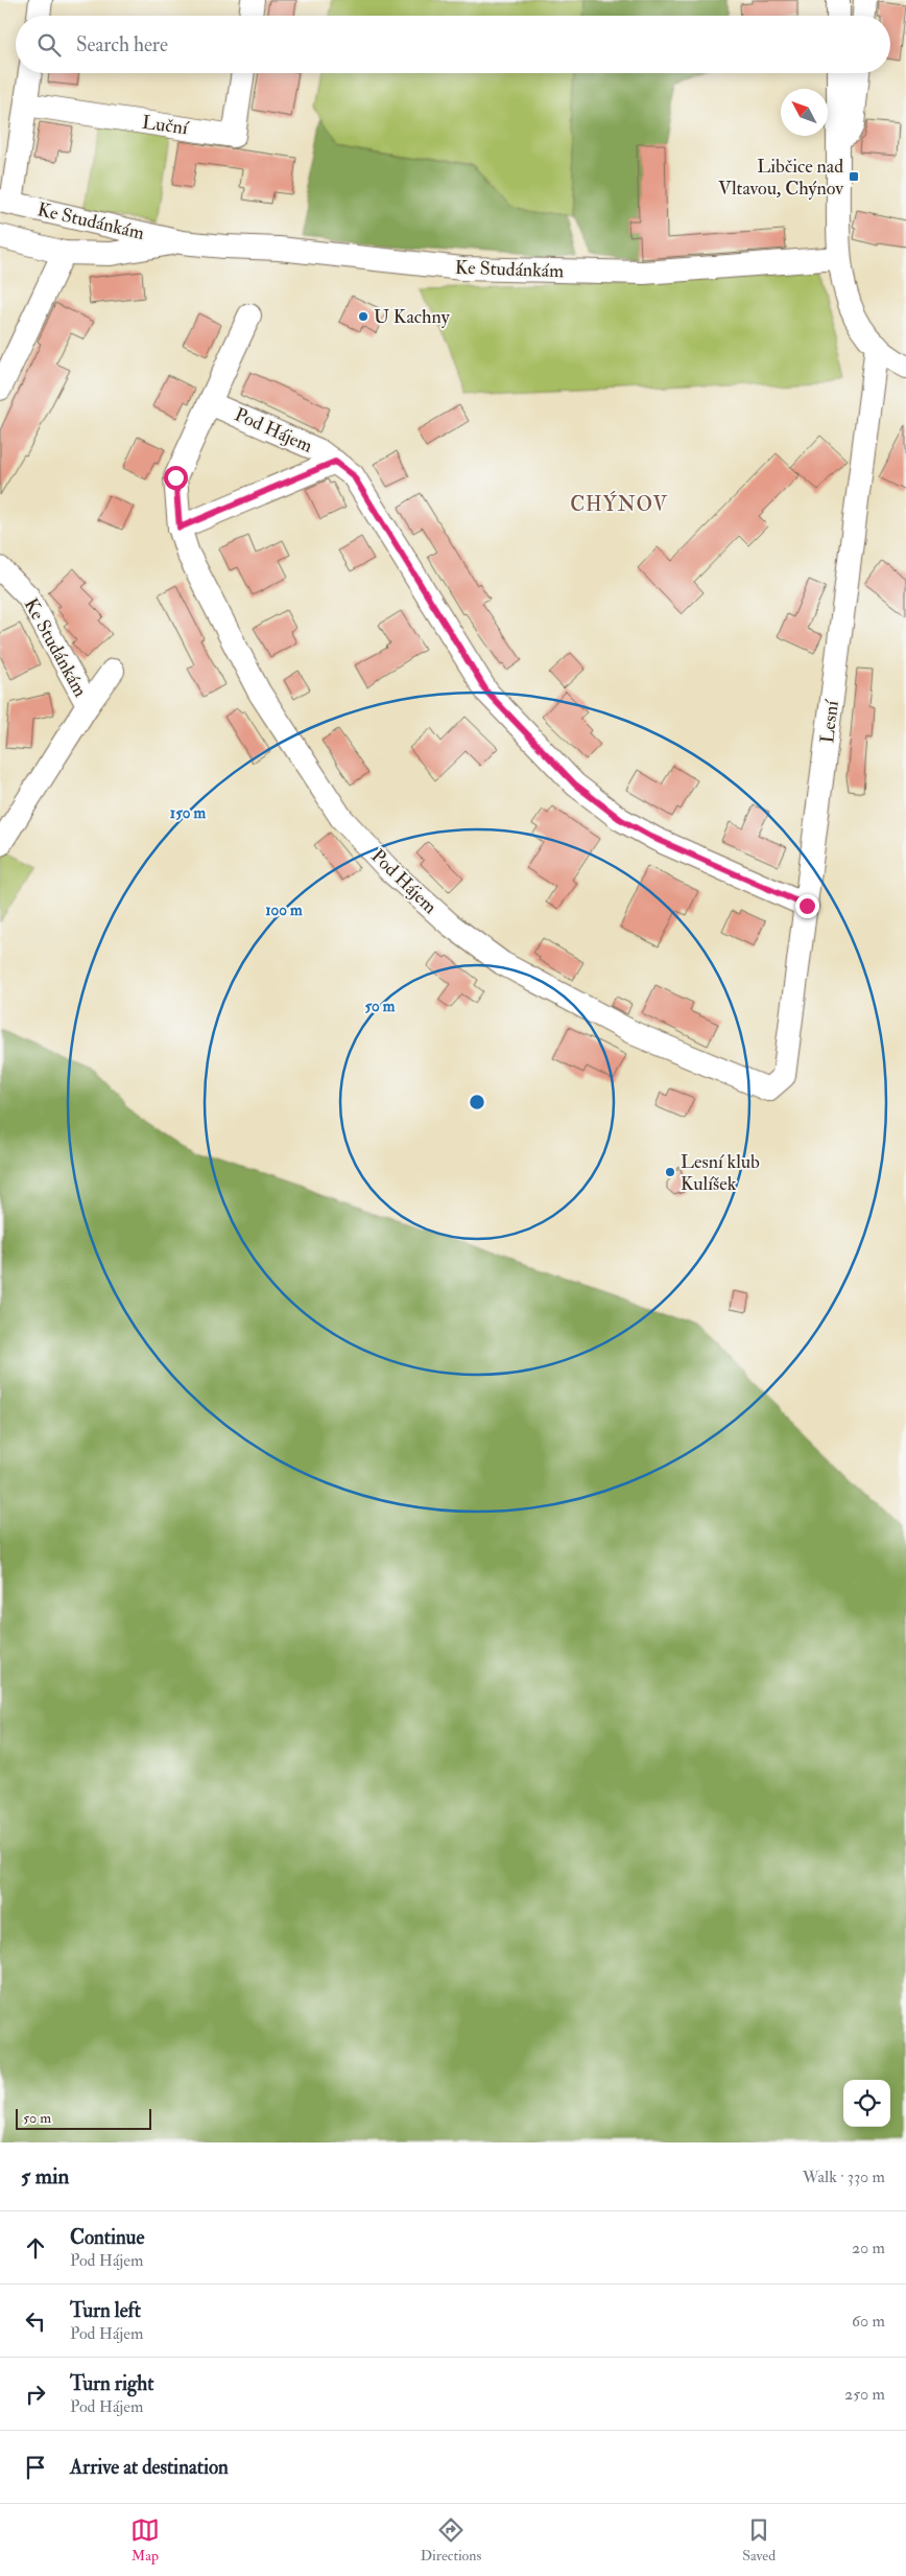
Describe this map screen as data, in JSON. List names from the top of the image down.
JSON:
{
  "streets": {
    "street": [
      "Luční",
      "Ke Studánkám",
      "Pod Hájem",
      "Lesní"
    ]
  },
  "crossings": [
    ["Pod Hájem", "Lesní"]
  ],
  "districts": ["CHÝNOV"],
  "places": {
    "transit": ["Libčice nad Vltavou, Chýnov"],
    "other": ["U Kachny", "Lesní klub Kulíšek"]
  },
  "scale_bar": "50 m",
  "north": "top left",
  "page": {
    "search": "Search here",
    "scale": "50 m",
    "heading": ["5 min", "Walk · 330 m"],
    "list": [
      ["Continue", "Pod Hájem", "20 m"],
      ["Turn left", "Pod Hájem", "60 m"],
      ["Turn right", "Pod Hájem", "250 m"],
      "Arrive at destination"
    ],
    "nav": ["Map", "Directions", "Saved"]
  },
  "rings": ["150 m", "100 m", "50 m"]
}
